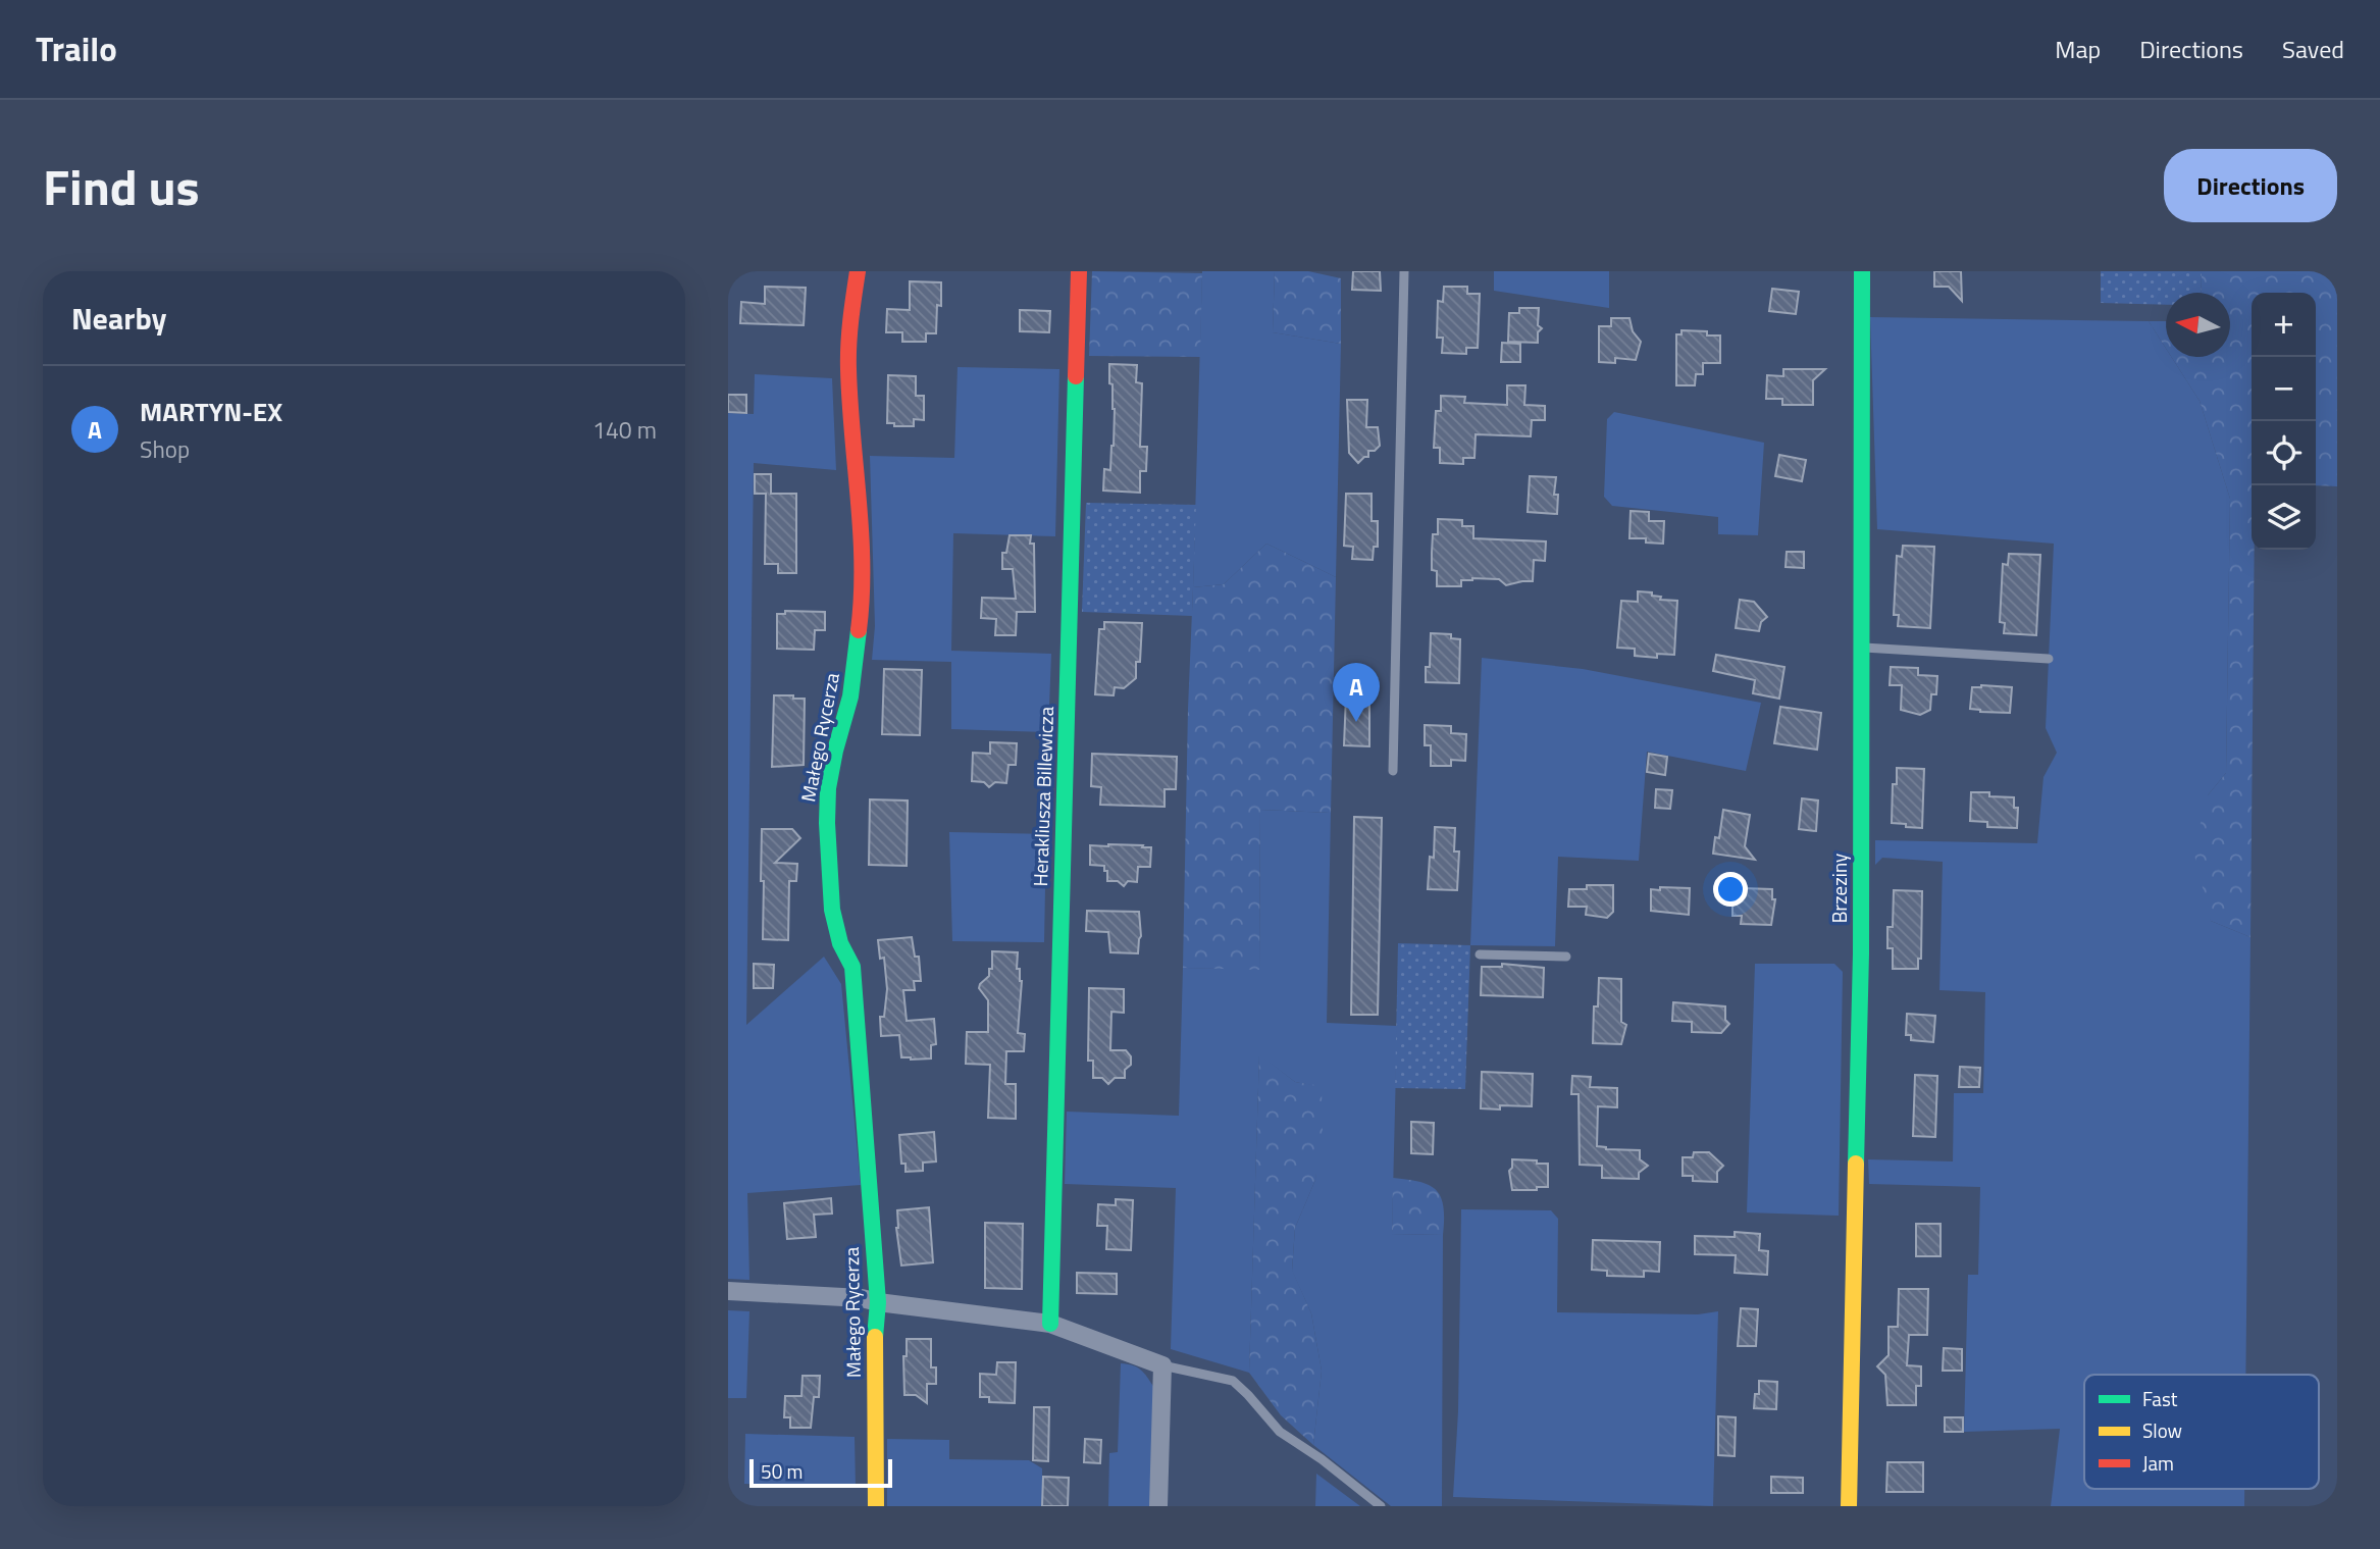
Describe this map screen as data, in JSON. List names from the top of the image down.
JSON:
{
  "streets": {
    "street": ["Małego Rycerza", "Herakliusza Billewicza", "Brzeziny"]
  },
  "legend": ["Fast", "Slow", "Jam"],
  "scale_bar": "50 m",
  "north": "left",
  "page": {
    "header": "Trailo",
    "nav": ["Map", "Directions", "Saved"],
    "title": "Find us",
    "buttons": "Directions",
    "heading": "Nearby",
    "map_buttons": ["+", "−"],
    "list": [
      {
        "mark": "A",
        "name": "MARTYN-EX",
        "note": "Shop",
        "value": "140 m"
      }
    ],
    "pins": "A",
    "scale": "50 m"
  }
}
